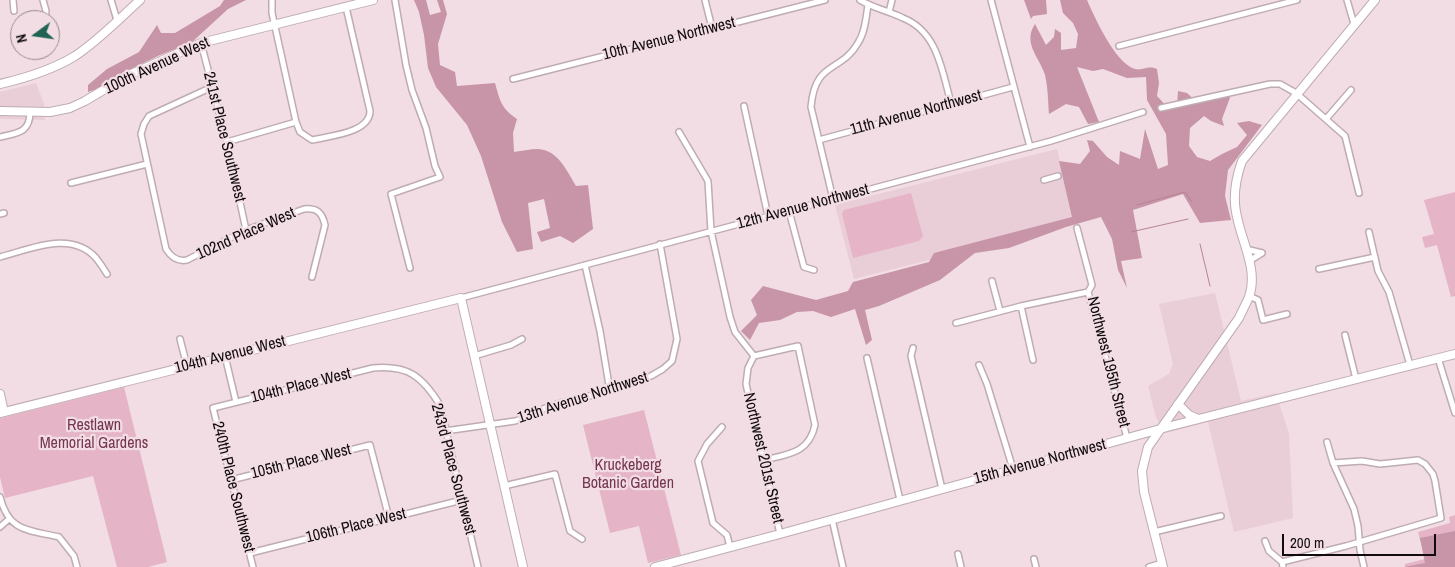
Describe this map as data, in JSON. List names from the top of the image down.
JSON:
{
  "streets": {
    "street": [
      "10th Avenue Northwest",
      "100th Avenue West",
      "11th Avenue Northwest",
      "241st Place Southwest",
      "12th Avenue Northwest",
      "102nd Place West",
      "104th Avenue West",
      "Northwest 195th Street",
      "104th Place West",
      "13th Avenue Northwest",
      "Northwest 201st Street",
      "105th Place West",
      "15th Avenue Northwest",
      "243rd Place Southwest",
      "240th Place Southwest",
      "106th Place West"
    ]
  },
  "crossings": [
    ["100th Avenue West", "241st Place Southwest"],
    ["241st Place Southwest", "102nd Place West"],
    ["12th Avenue Northwest", "104th Avenue West"],
    ["12th Avenue Northwest", "13th Avenue Northwest"],
    ["Northwest 195th Street", "15th Avenue Northwest"],
    ["104th Place West", "243rd Place Southwest"],
    ["104th Place West", "240th Place Southwest"],
    ["Northwest 201st Street", "15th Avenue Northwest"],
    ["105th Place West", "240th Place Southwest"],
    ["105th Place West", "106th Place West"],
    ["243rd Place Southwest", "106th Place West"],
    ["240th Place Southwest", "106th Place West"]
  ],
  "parks": ["Restlawn Memorial Gardens", "Kruckeberg Botanic Garden"],
  "scale_bar": "200 m",
  "north": "left"
}
